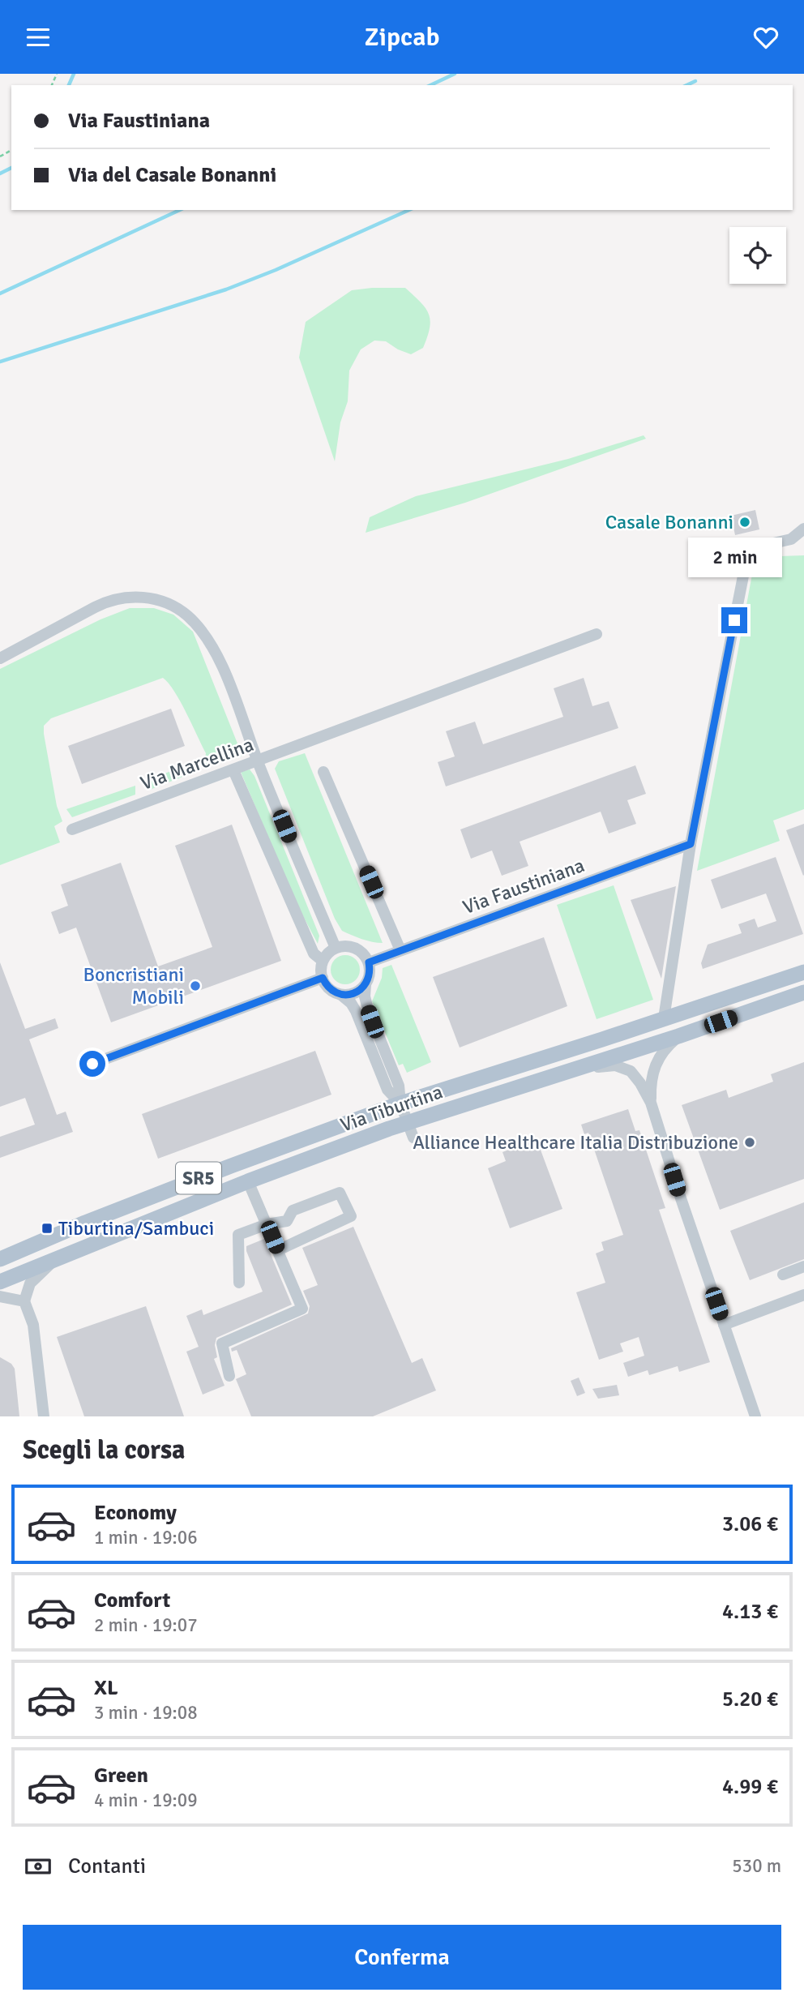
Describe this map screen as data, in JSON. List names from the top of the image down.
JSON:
{
  "streets": {
    "main road": ["Via Tiburtina", "SR5"],
    "street": ["Via Marcellina", "Via Faustiniana"]
  },
  "places": {
    "other": ["Casale Bonanni", "Boncristiani Mobili", "Alliance Healthcare Italia Distribuzione"],
    "transit": ["Tiburtina/Sambuci"]
  },
  "page": {
    "header": "Zipcab",
    "banner": ["Via Faustiniana", "Via del Casale Bonanni"],
    "bubble": "2 min",
    "heading": "Scegli la corsa",
    "list": [
      {
        "name": "Economy",
        "note": "1 min · 19:06",
        "value": "3.06 €"
      },
      {
        "name": "Comfort",
        "note": "2 min · 19:07",
        "value": "4.13 €"
      },
      {
        "name": "XL",
        "note": "3 min · 19:08",
        "value": "5.20 €"
      },
      {
        "name": "Green",
        "note": "4 min · 19:09",
        "value": "4.99 €"
      }
    ],
    "pay": ["Contanti", "530 m"],
    "buttons": "Conferma"
  }
}
